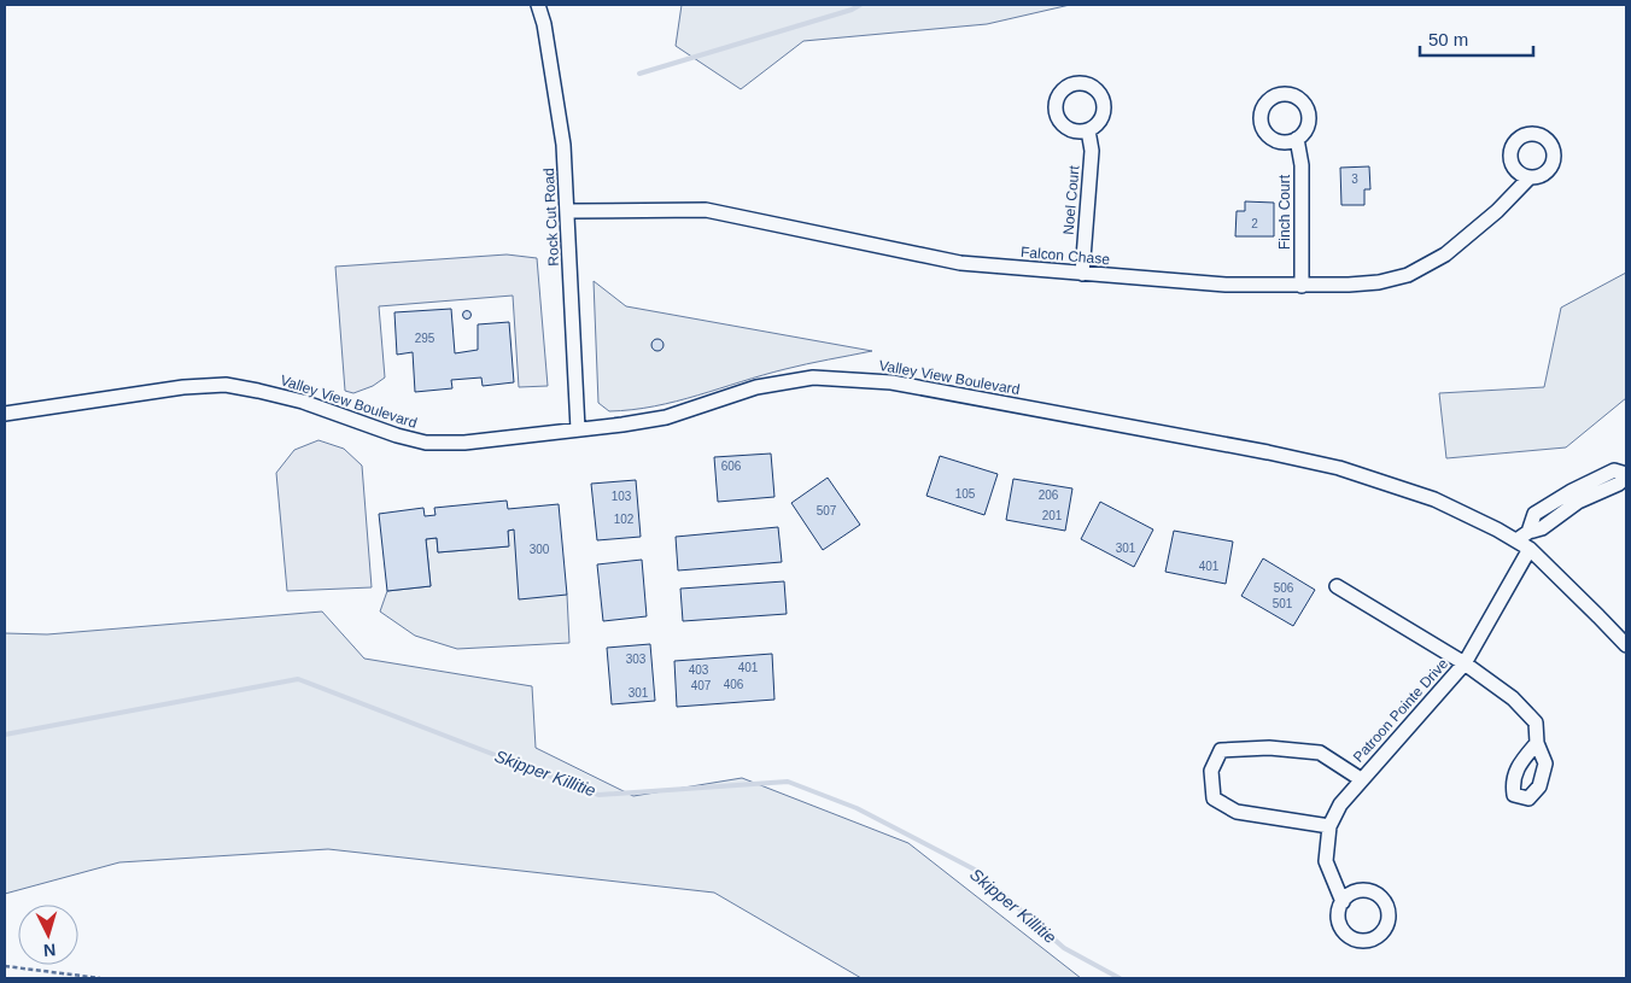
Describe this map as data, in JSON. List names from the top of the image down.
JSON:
{
  "streets": {
    "street": [
      "Noel Court",
      "Finch Court",
      "Rock Cut Road",
      "Falcon Chase",
      "Valley View Boulevard",
      "Patroon Pointe Drive"
    ]
  },
  "crossings": [
    ["Noel Court", "Falcon Chase"],
    ["Finch Court", "Falcon Chase"],
    ["Rock Cut Road", "Falcon Chase"],
    ["Rock Cut Road", "Valley View Boulevard"],
    ["Valley View Boulevard", "Patroon Pointe Drive"]
  ],
  "water": ["Skipper Killitie"],
  "house_numbers": [
    "3",
    "2",
    "295",
    "606",
    "105",
    "206",
    "103",
    "507",
    "201",
    "102",
    "301",
    "300",
    "401",
    "506",
    "501",
    "303",
    "401",
    "403",
    "406",
    "407",
    "301"
  ],
  "scale_bar": "50 m",
  "north": "bottom"
}
